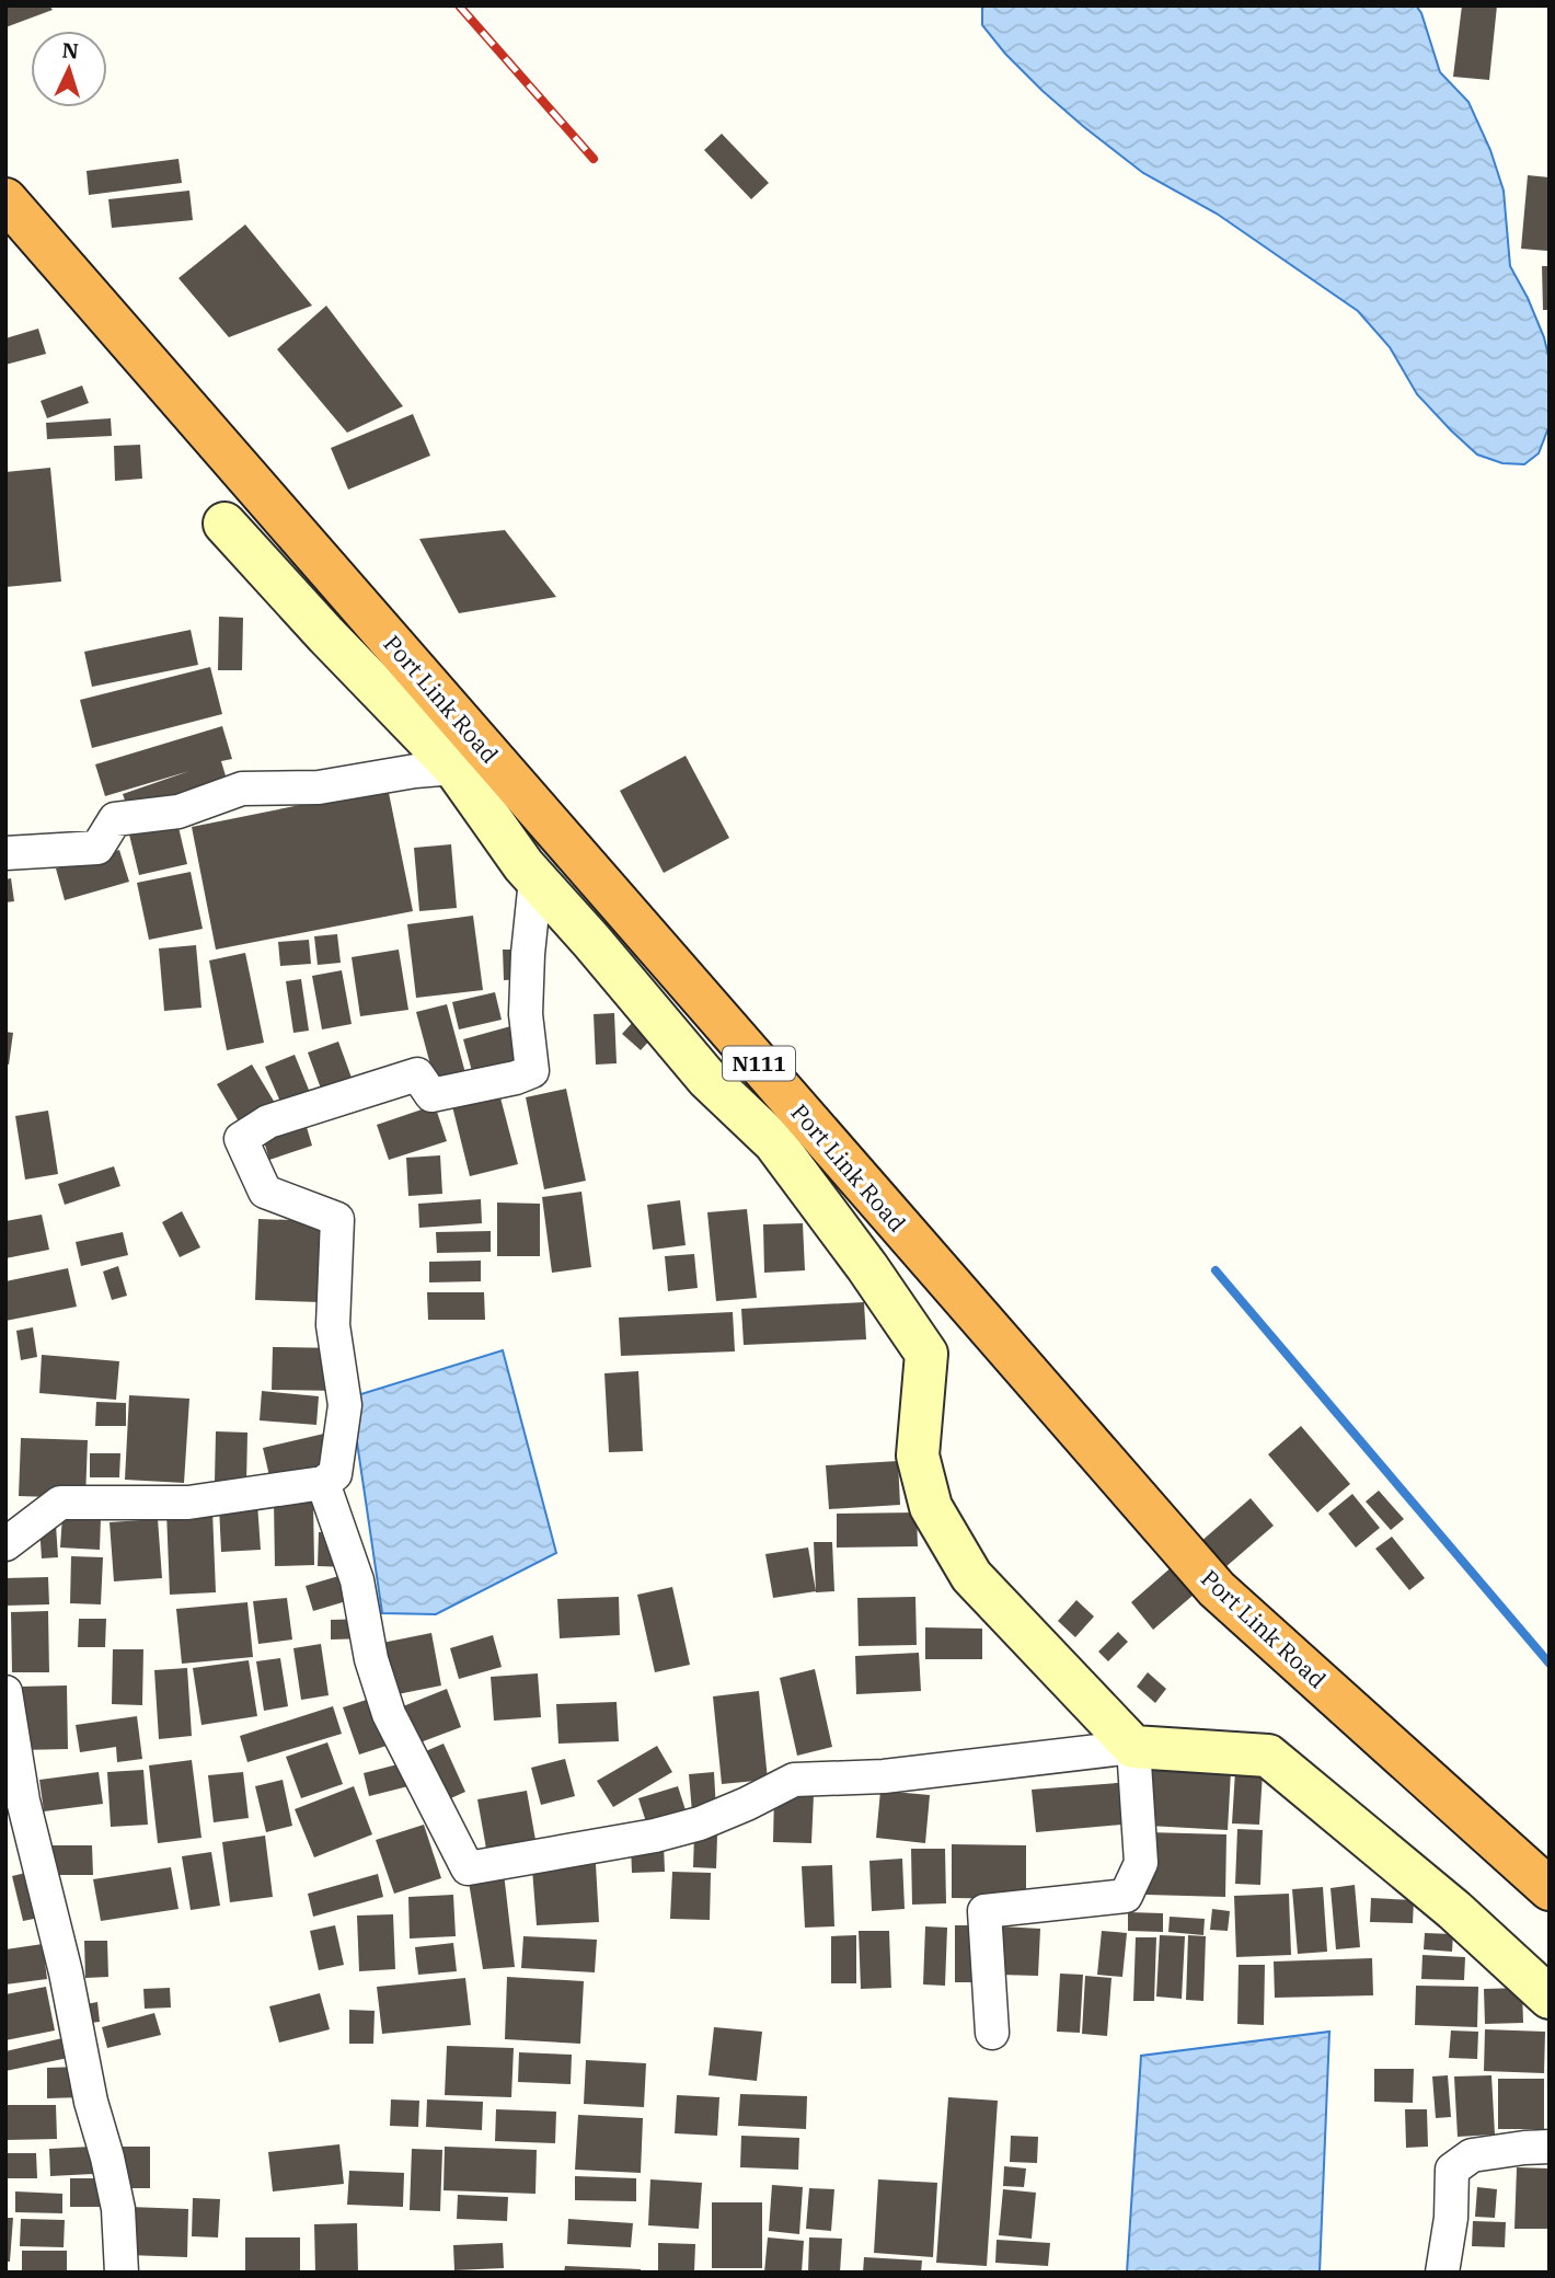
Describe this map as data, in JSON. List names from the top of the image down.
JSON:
{
  "streets": {
    "highway": ["Port Link Road", "N111"]
  },
  "north": "top"
}
